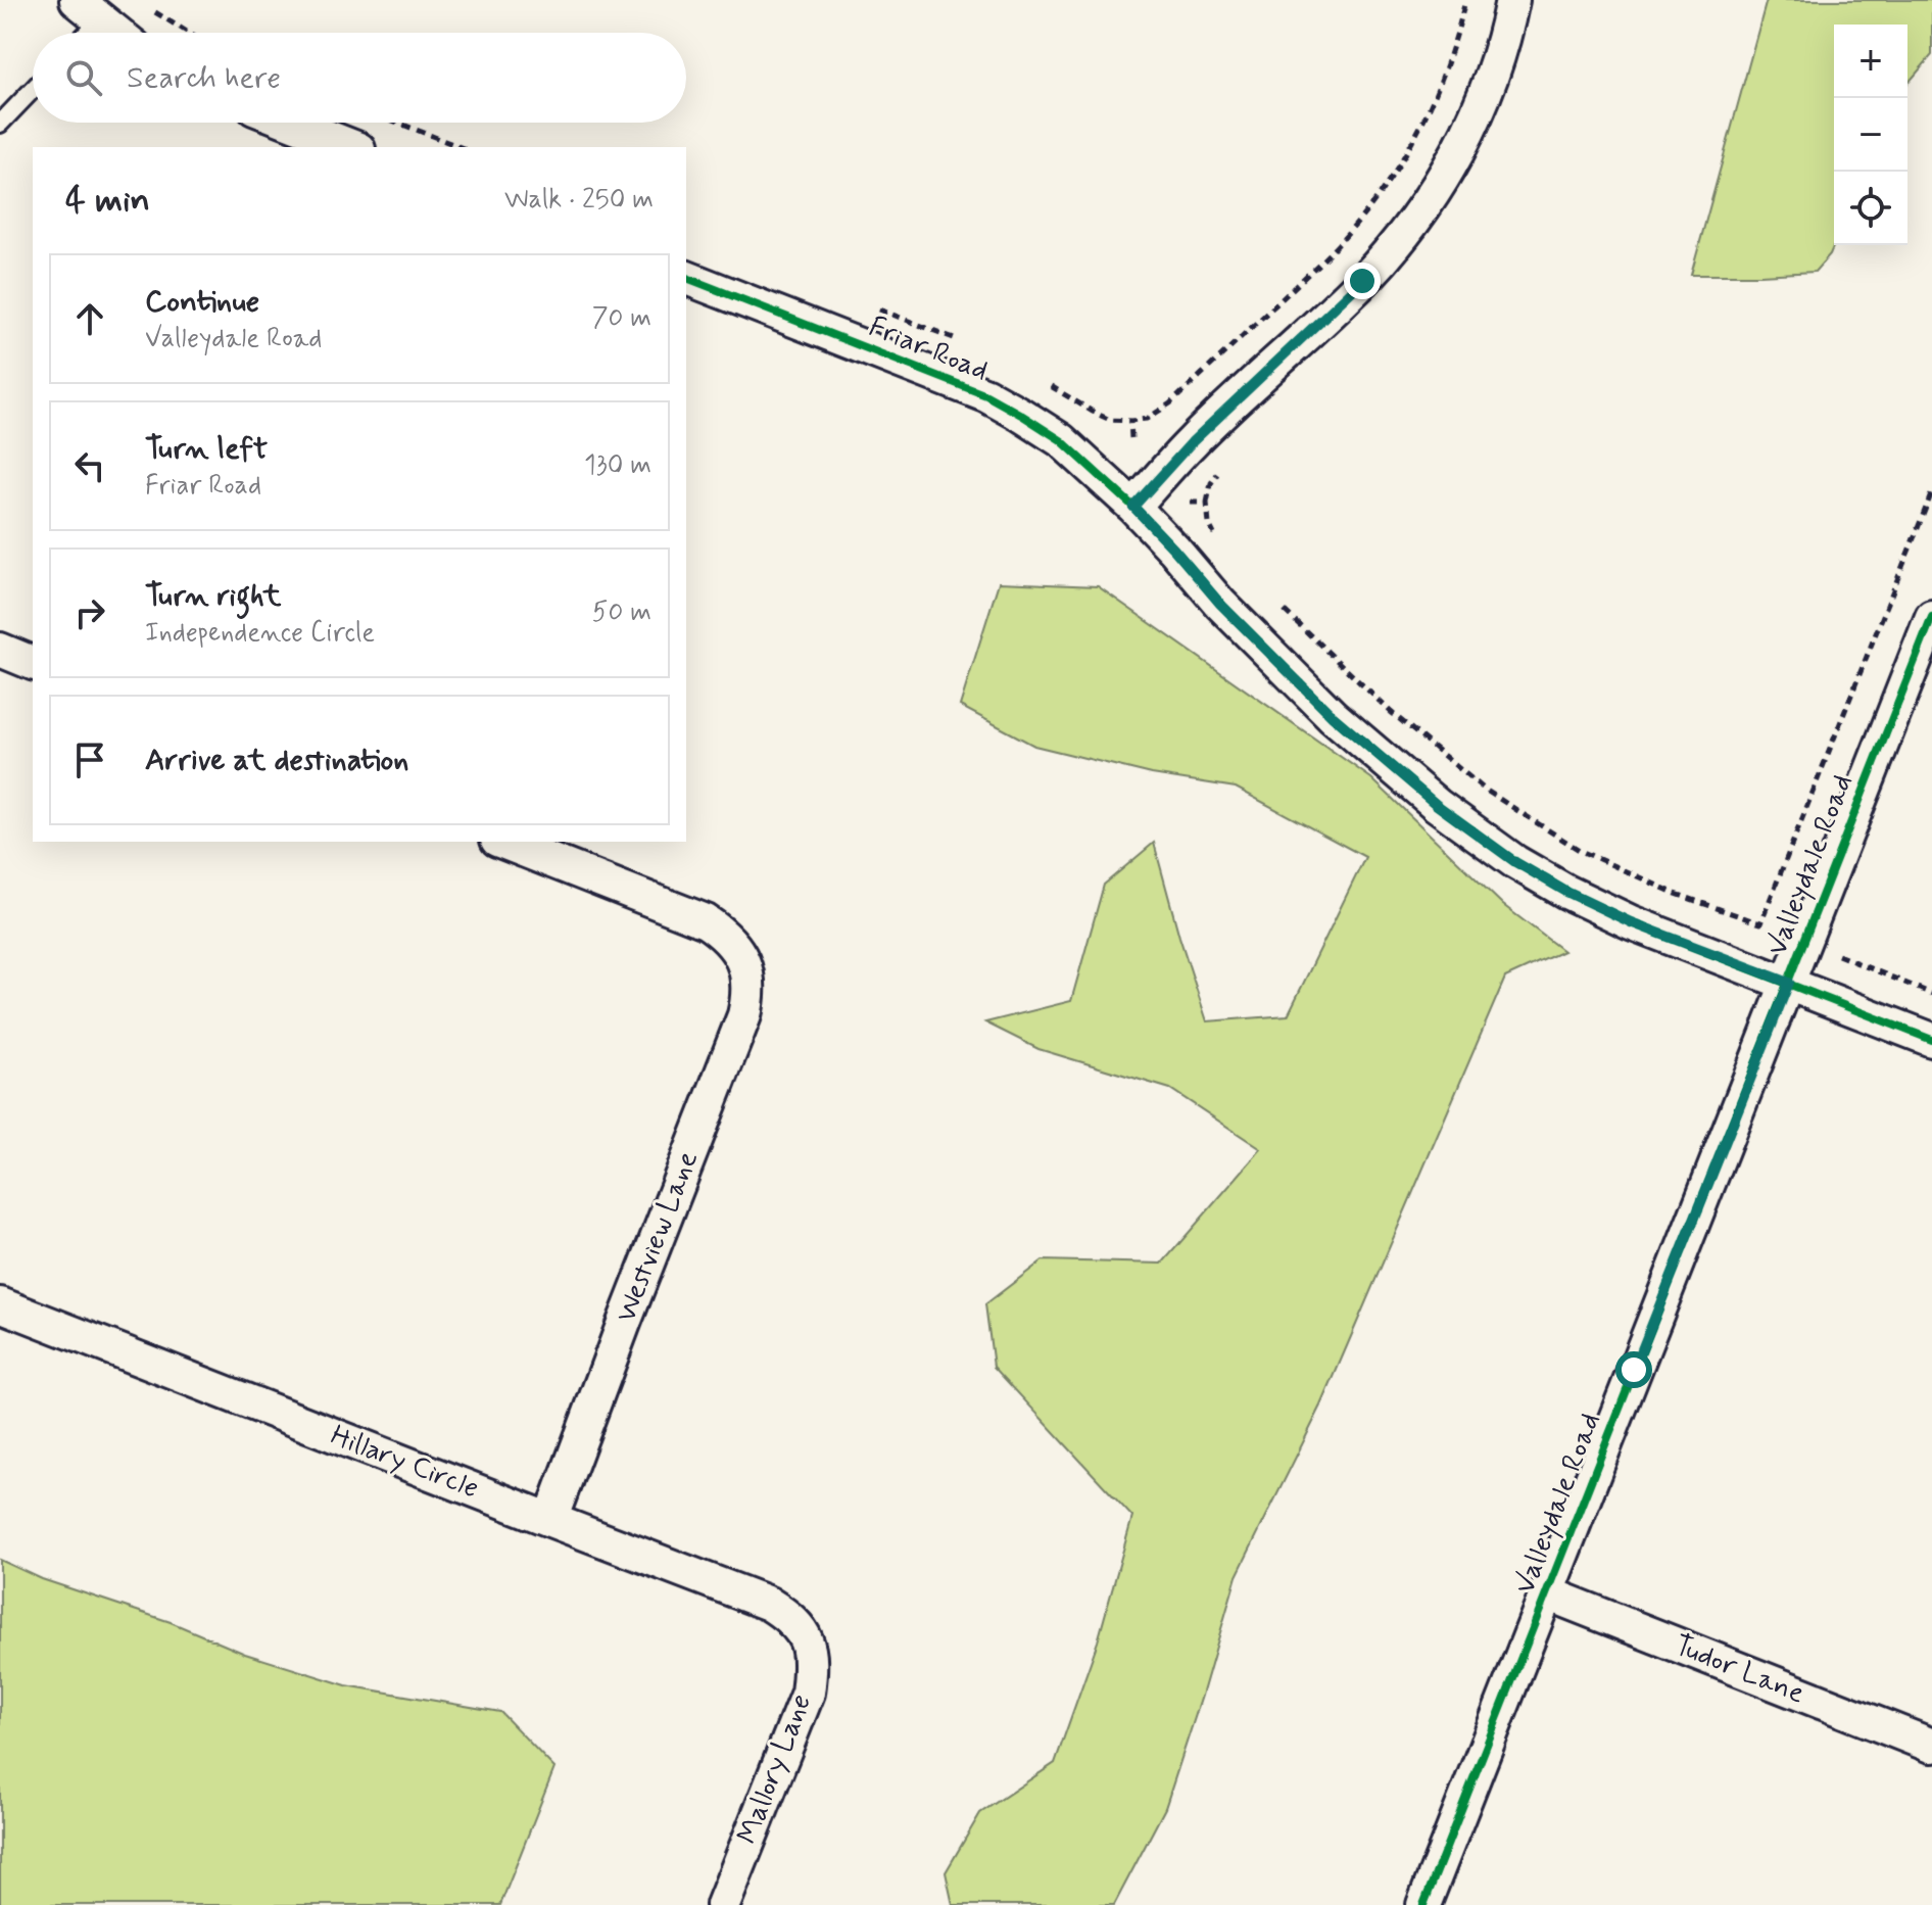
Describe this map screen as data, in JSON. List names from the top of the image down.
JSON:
{
  "streets": {
    "street": [
      "Friar Road",
      "Valleydale Road",
      "Westview Lane",
      "Hillary Circle",
      "Tudor Lane",
      "Mallory Lane"
    ]
  },
  "crossings": [
    ["Friar Road", "Valleydale Road"],
    ["Valleydale Road", "Tudor Lane"],
    ["Westview Lane", "Hillary Circle"],
    ["Hillary Circle", "Mallory Lane"]
  ],
  "page": {
    "map_buttons": ["+", "−"],
    "search": "Search here",
    "heading": ["4 min", "Walk · 250 m"],
    "list": [
      ["Continue", "Valleydale Road", "70 m"],
      ["Turn left", "Friar Road", "130 m"],
      ["Turn right", "Independence Circle", "50 m"],
      "Arrive at destination"
    ]
  }
}
